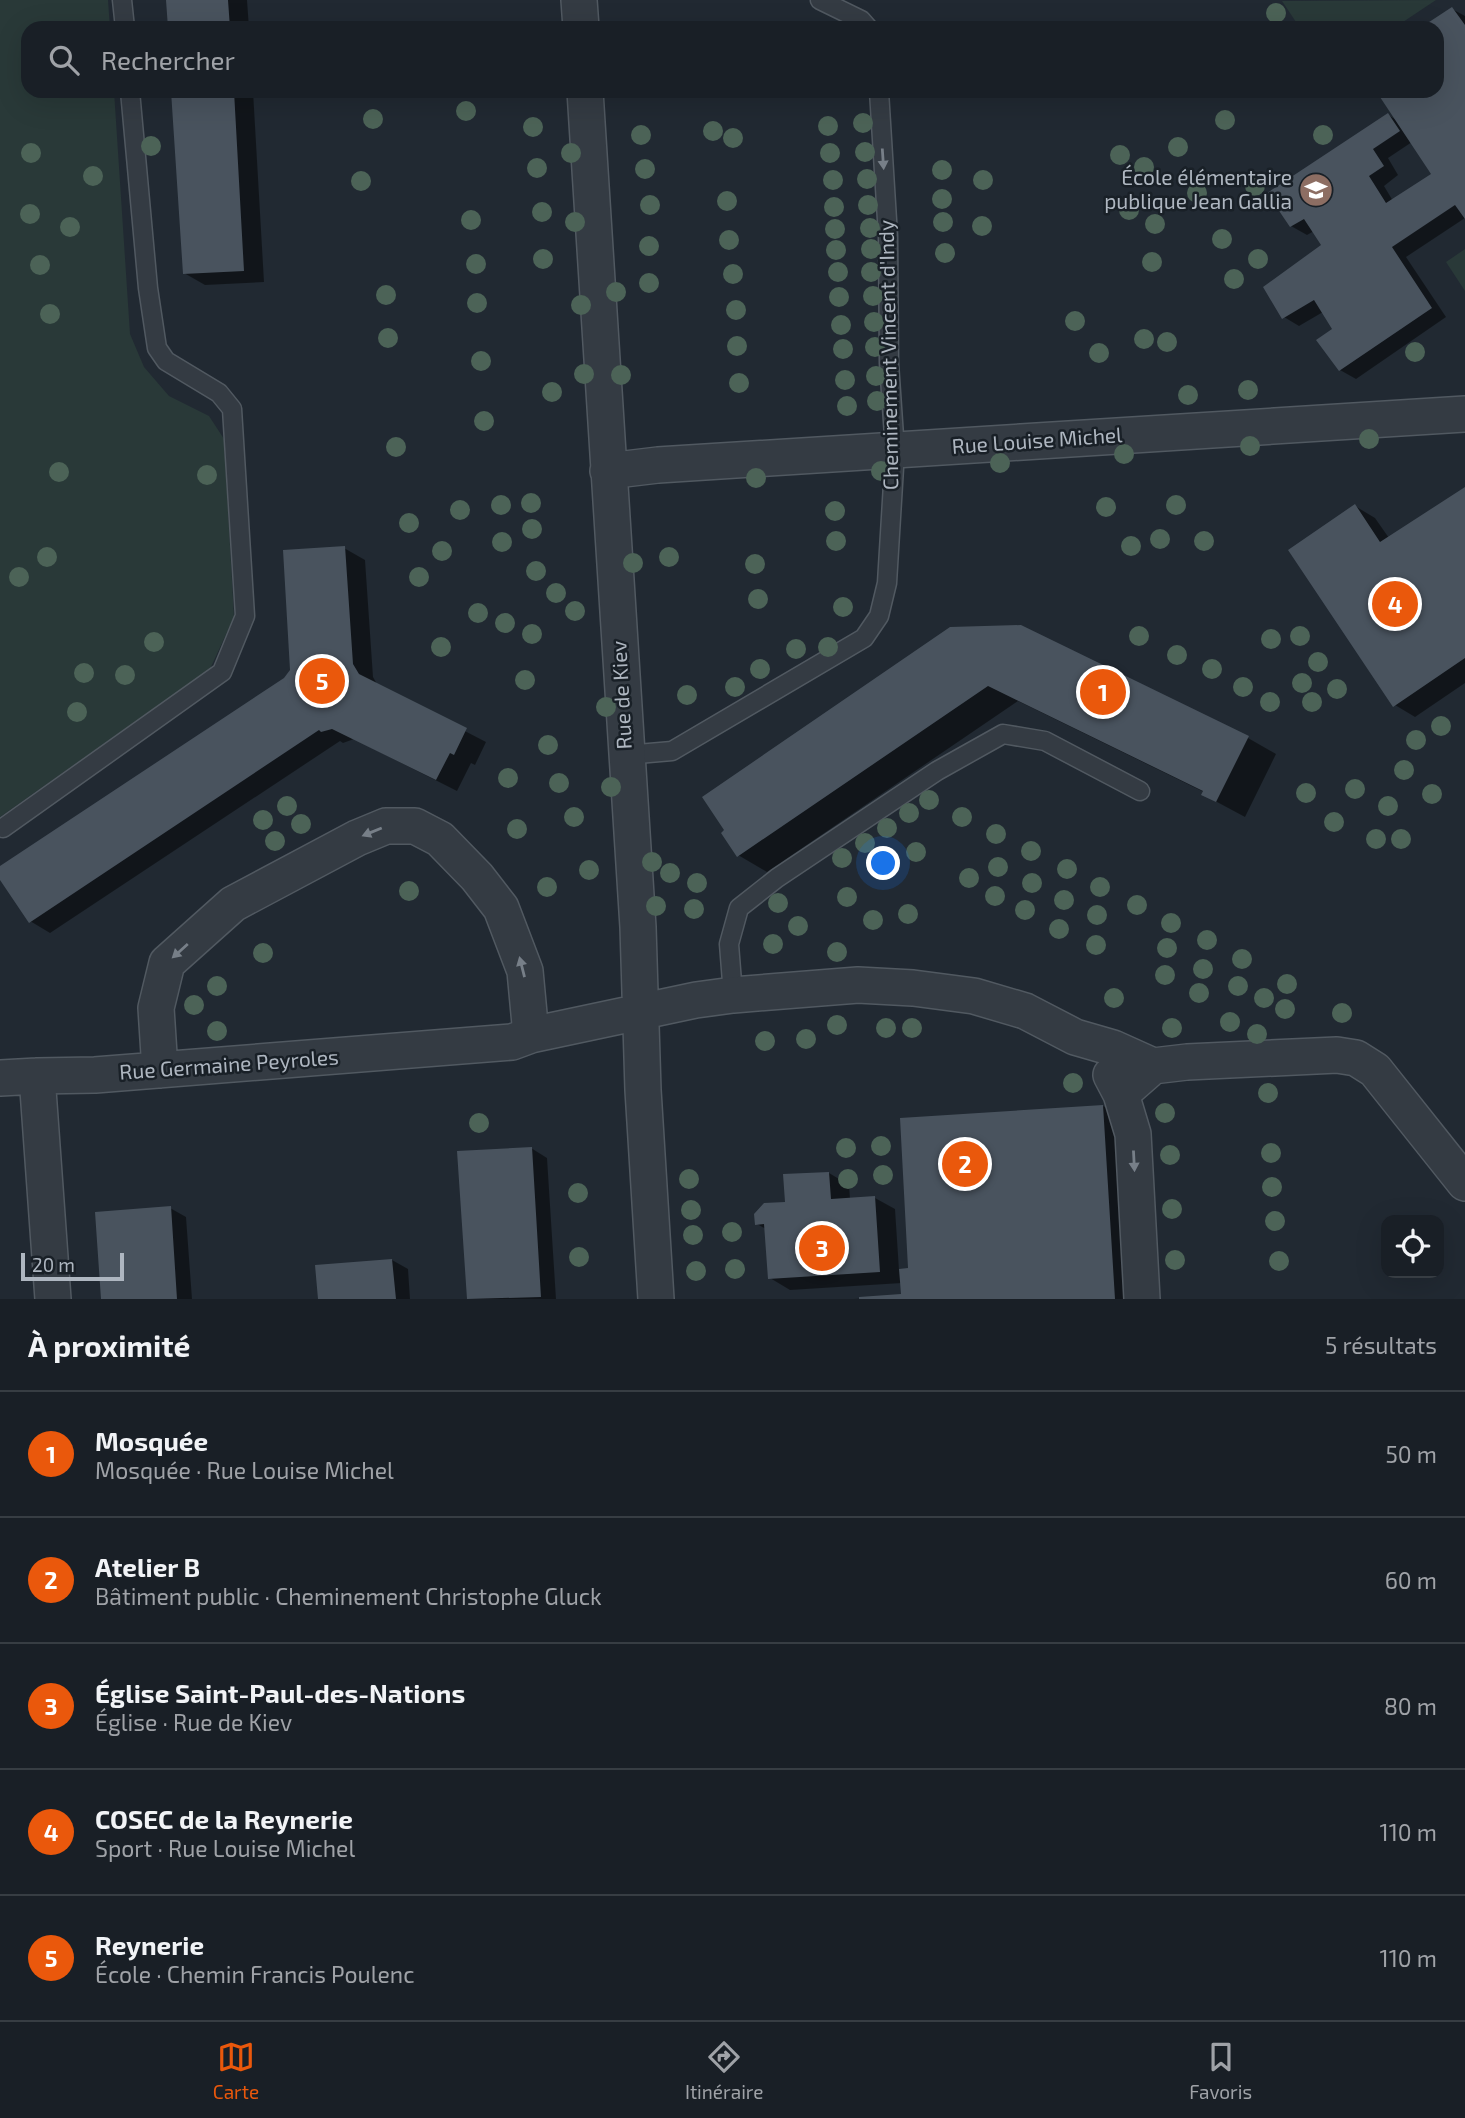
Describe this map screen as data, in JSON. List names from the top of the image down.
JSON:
{
  "streets": {
    "street": ["Rue Louise Michel", "Rue de Kiev", "Rue Germaine Peyroles"],
    "lane": ["Cheminement Vincent d'Indy"]
  },
  "crossings": [
    ["Cheminement Vincent d'Indy", "Rue Louise Michel"],
    ["Cheminement Vincent d'Indy", "Rue de Kiev"],
    ["Rue Louise Michel", "Rue de Kiev"],
    ["Rue de Kiev", "Rue Germaine Peyroles"]
  ],
  "one_way": ["Cheminement Vincent d'Indy"],
  "places": {
    "school or university": ["École élémentaire publique Jean Gallia"]
  },
  "scale_bar": "20 m",
  "page": {
    "search": "Rechercher",
    "pins": [
      "4",
      "5",
      "1",
      "2",
      "3"
    ],
    "scale": "20 m",
    "heading": ["À proximité", "5 résultats"],
    "list": [
      {
        "mark": "1",
        "name": "Mosquée",
        "note": "Mosquée · Rue Louise Michel",
        "value": "50 m"
      },
      {
        "mark": "2",
        "name": "Atelier B",
        "note": "Bâtiment public · Cheminement Christophe Gluck",
        "value": "60 m"
      },
      {
        "mark": "3",
        "name": "Église Saint-Paul-des-Nations",
        "note": "Église · Rue de Kiev",
        "value": "80 m"
      },
      {
        "mark": "4",
        "name": "COSEC de la Reynerie",
        "note": "Sport · Rue Louise Michel",
        "value": "110 m"
      },
      {
        "mark": "5",
        "name": "Reynerie",
        "note": "École · Chemin Francis Poulenc",
        "value": "110 m"
      }
    ],
    "nav": ["Carte", "Itinéraire", "Favoris"]
  }
}
